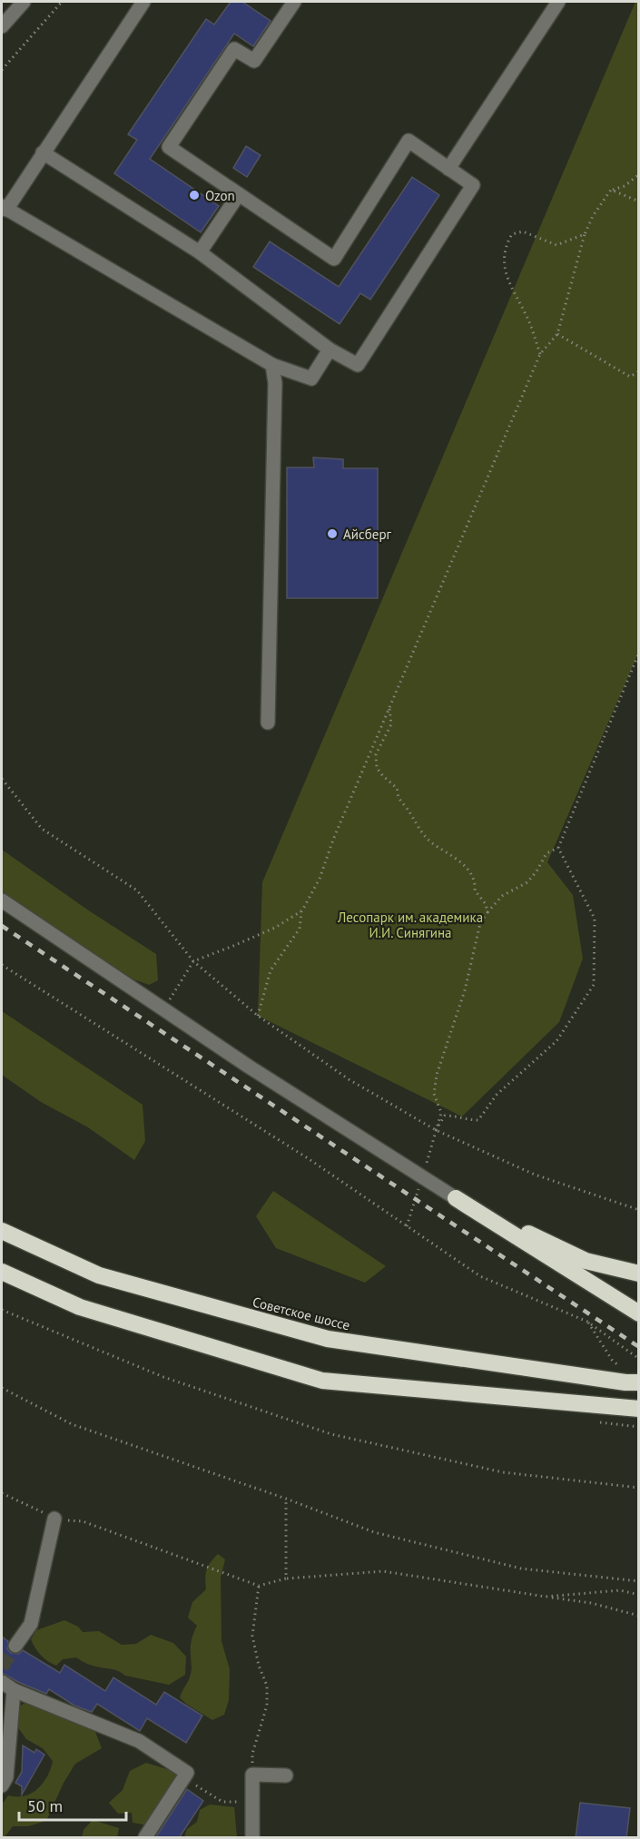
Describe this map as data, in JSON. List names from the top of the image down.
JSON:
{
  "streets": {
    "highway": ["Советское шоссе"]
  },
  "parks": ["Лесопарк им. академика И.И. Синягина"],
  "places": ["Ozon", "Айсберг"],
  "scale_bar": "50 m"
}
